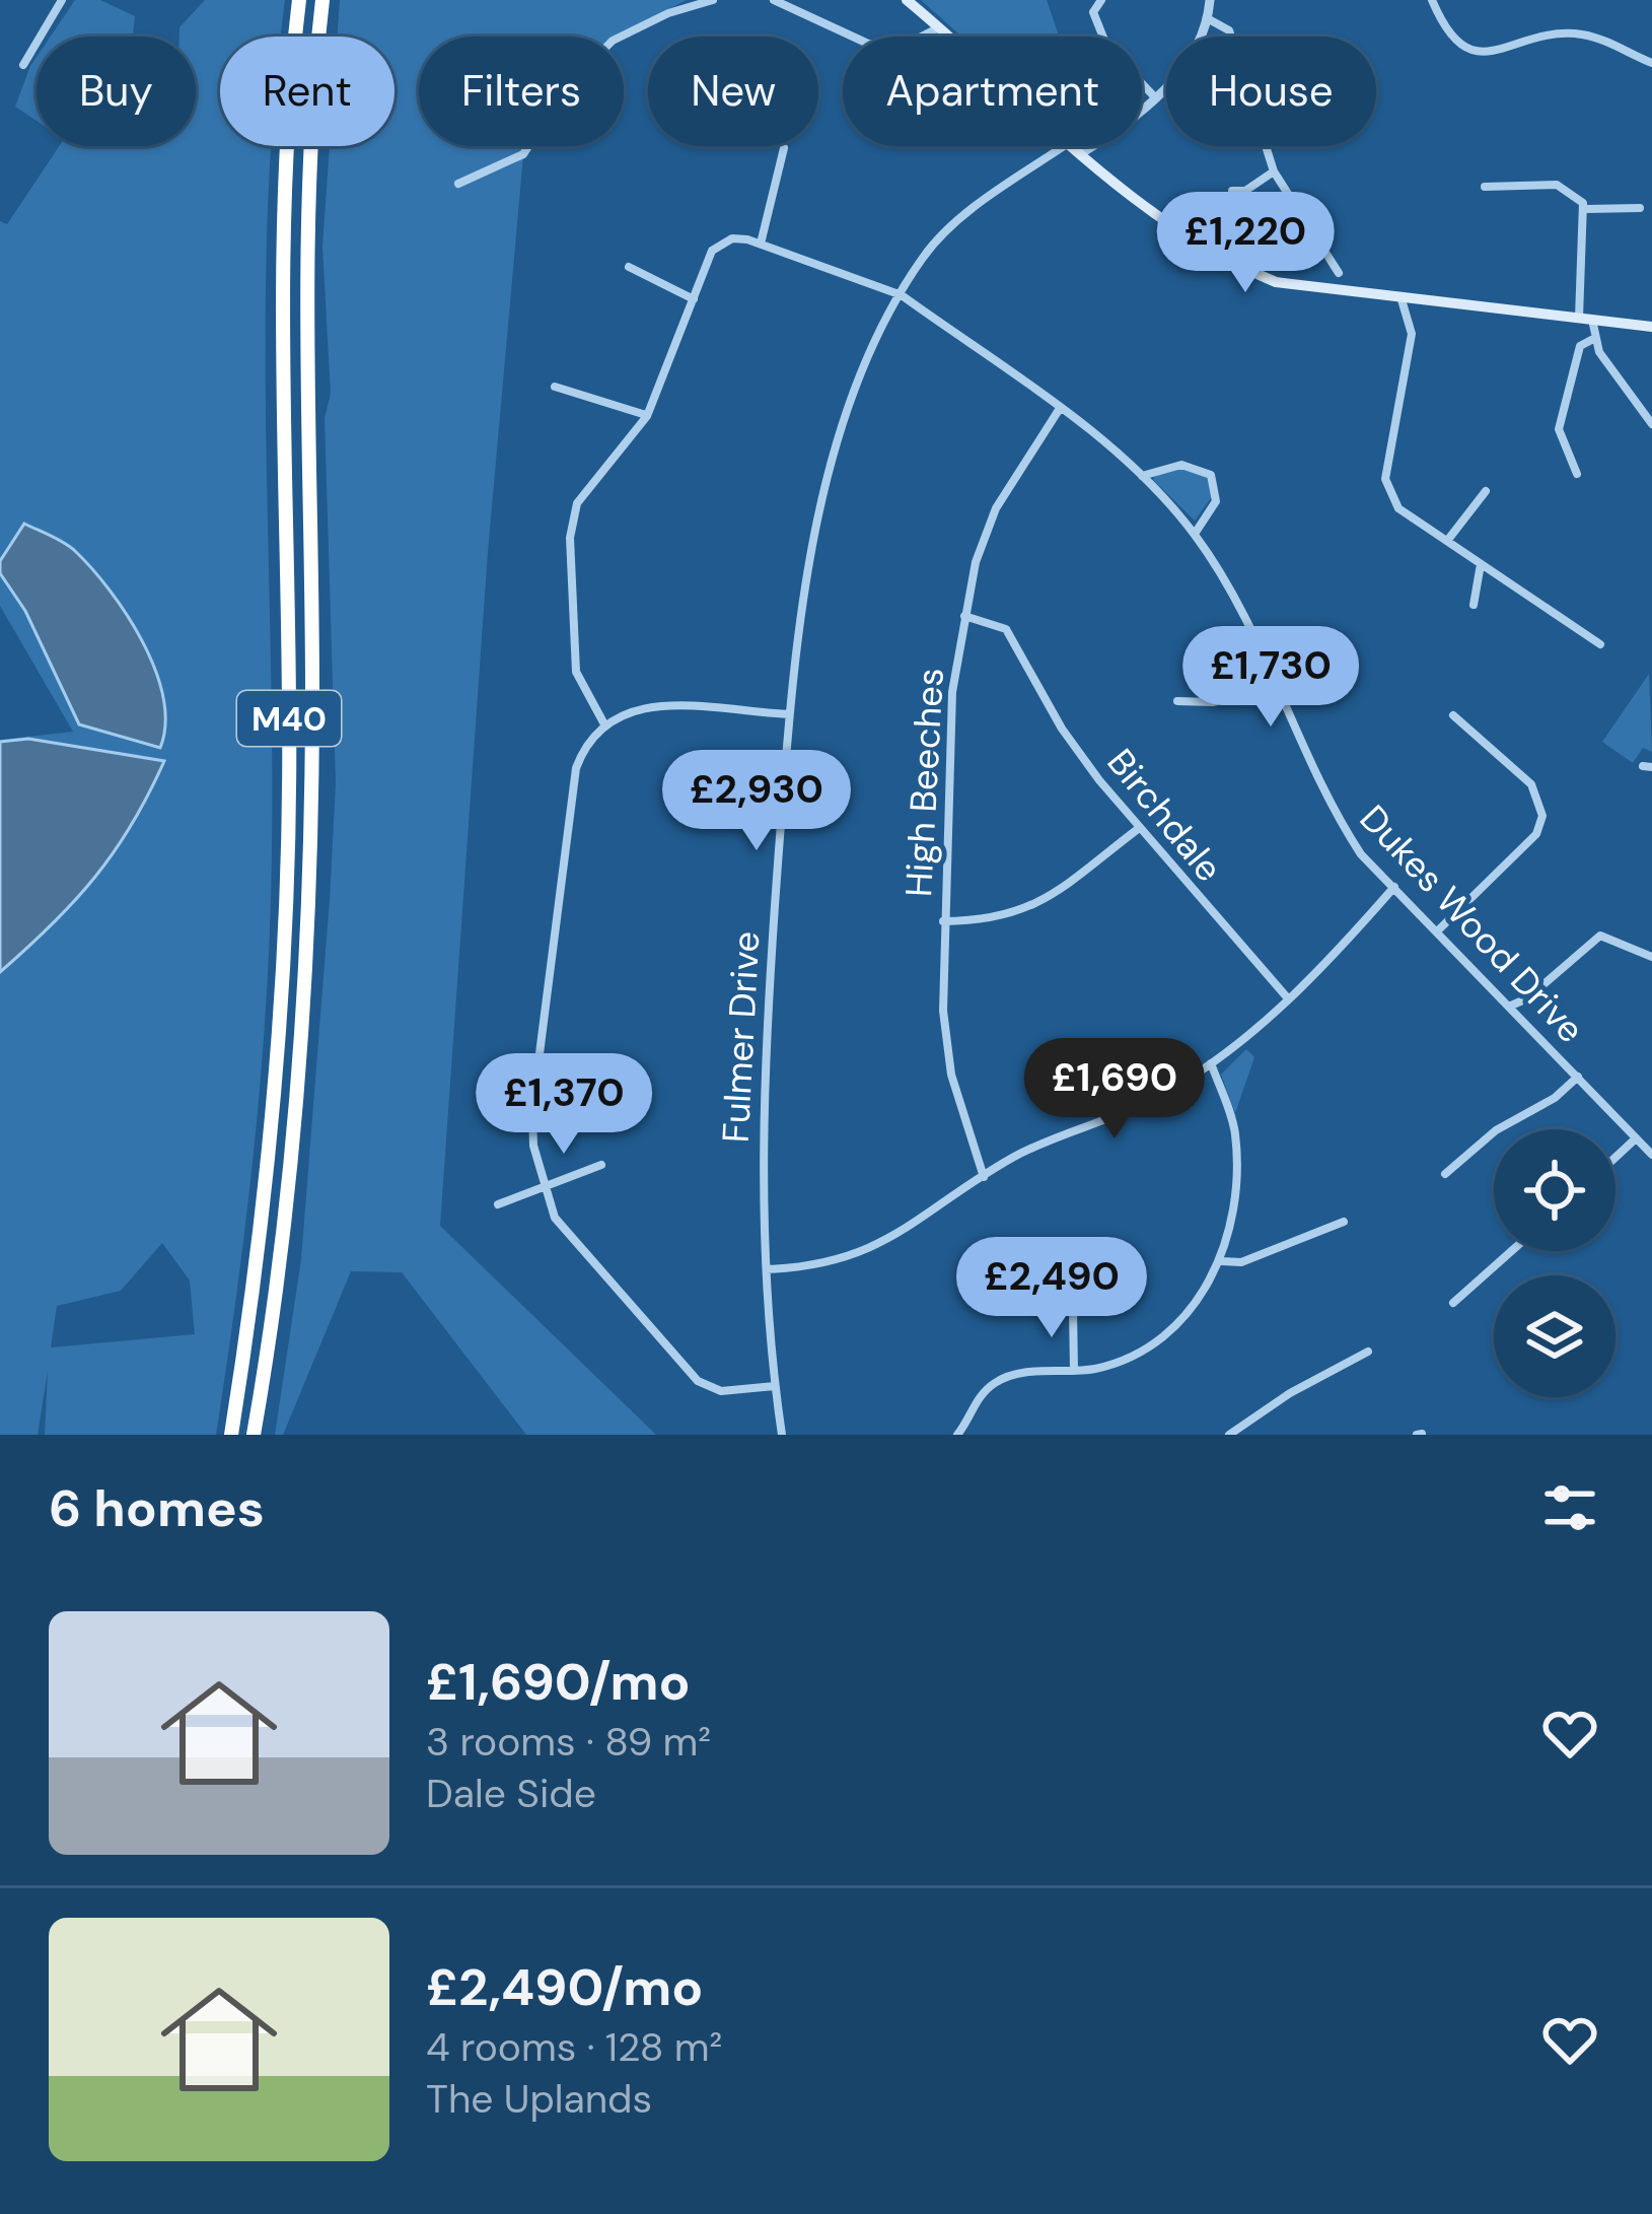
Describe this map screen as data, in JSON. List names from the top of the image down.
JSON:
{
  "streets": {
    "highway": ["M40"],
    "street": [
      "High Beeches",
      "Birchdale",
      "Dukes Wood Drive",
      "Fulmer Drive"
    ]
  },
  "crossings": [
    ["High Beeches", "Birchdale"],
    ["High Beeches", "Dukes Wood Drive"],
    ["Dukes Wood Drive", "Fulmer Drive"]
  ],
  "page": {
    "chip": [
      "Buy",
      "Rent",
      "Filters",
      "New",
      "Apartment",
      "House"
    ],
    "price": [
      "£1,220",
      "£1,730",
      "£2,930",
      "£1,690",
      "£1,370",
      "£2,490"
    ],
    "heading": "6 homes",
    "list": [
      {
        "name": "£1,690/mo",
        "note": "3 rooms · 89 m² · Dale Side"
      },
      {
        "name": "£2,490/mo",
        "note": "4 rooms · 128 m² · The Uplands"
      }
    ]
  }
}
